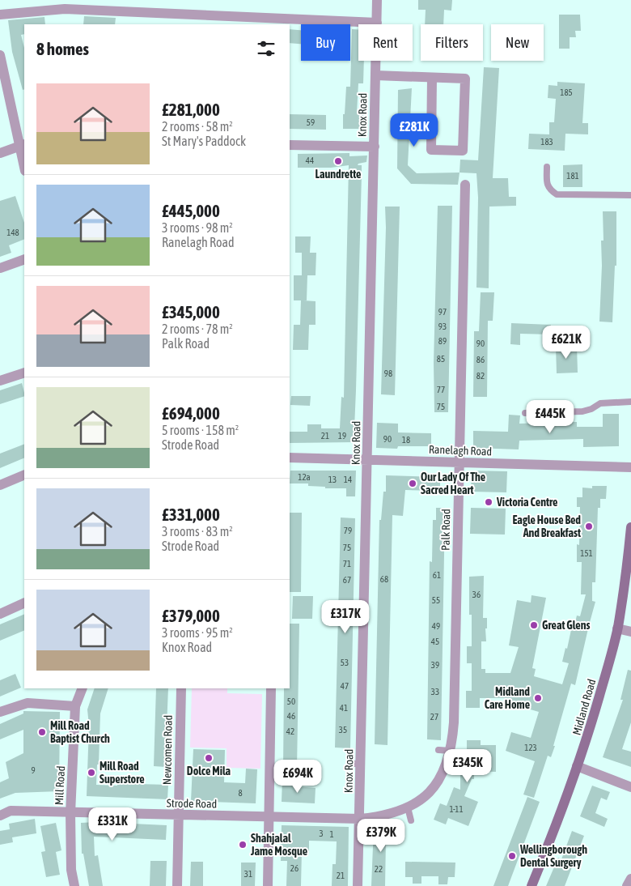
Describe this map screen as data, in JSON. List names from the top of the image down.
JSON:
{
  "streets": {
    "main road": ["Midland Road"],
    "street": [
      "Knox Road",
      "Ranelagh Road",
      "Palk Road",
      "Newcomen Road",
      "Mill Road",
      "Strode Road"
    ]
  },
  "crossings": [
    ["Knox Road", "Ranelagh Road"],
    ["Knox Road", "Palk Road"],
    ["Knox Road", "Strode Road"],
    ["Ranelagh Road", "Palk Road"],
    ["Palk Road", "Strode Road"],
    ["Newcomen Road", "Strode Road"],
    ["Mill Road", "Strode Road"]
  ],
  "places": [
    "Laundrette",
    "Our Lady Of The Sacred Heart",
    "Victoria Centre",
    "Eagle House Bed And Breakfast",
    "Great Glens",
    "Midland Care Home",
    "Mill Road Baptist Church",
    "Dolce Mila",
    "Mill Road Superstore",
    "Shahjalal Jame Mosque",
    "Wellingborough Dental Surgery"
  ],
  "house_numbers": [
    "185",
    "59",
    "183",
    "44",
    "181",
    "148",
    "97",
    "93",
    "89",
    "90",
    "85",
    "86",
    "98",
    "82",
    "77",
    "75",
    "21",
    "19",
    "90",
    "18",
    "12a",
    "13",
    "14",
    "79",
    "75",
    "151",
    "71",
    "61",
    "68",
    "67",
    "36",
    "55",
    "49",
    "45",
    "53",
    "39",
    "47",
    "33",
    "50",
    "41",
    "46",
    "27",
    "35",
    "42",
    "123",
    "9",
    "8",
    "1-11",
    "3",
    "1",
    "26",
    "22",
    "31",
    "21"
  ],
  "page": {
    "chip": [
      "Buy",
      "Rent",
      "Filters",
      "New"
    ],
    "heading": "8 homes",
    "list": [
      {
        "name": "£281,000",
        "note": "2 rooms · 58 m² · St Mary's Paddock"
      },
      {
        "name": "£445,000",
        "note": "3 rooms · 98 m² · Ranelagh Road"
      },
      {
        "name": "£345,000",
        "note": "2 rooms · 78 m² · Palk Road"
      },
      {
        "name": "£694,000",
        "note": "5 rooms · 158 m² · Strode Road"
      },
      {
        "name": "£331,000",
        "note": "3 rooms · 83 m² · Strode Road"
      },
      {
        "name": "£379,000",
        "note": "3 rooms · 95 m² · Knox Road"
      }
    ],
    "price": [
      "£281K",
      "£621K",
      "£445K",
      "£317K",
      "£345K",
      "£694K",
      "£331K",
      "£379K"
    ]
  }
}
